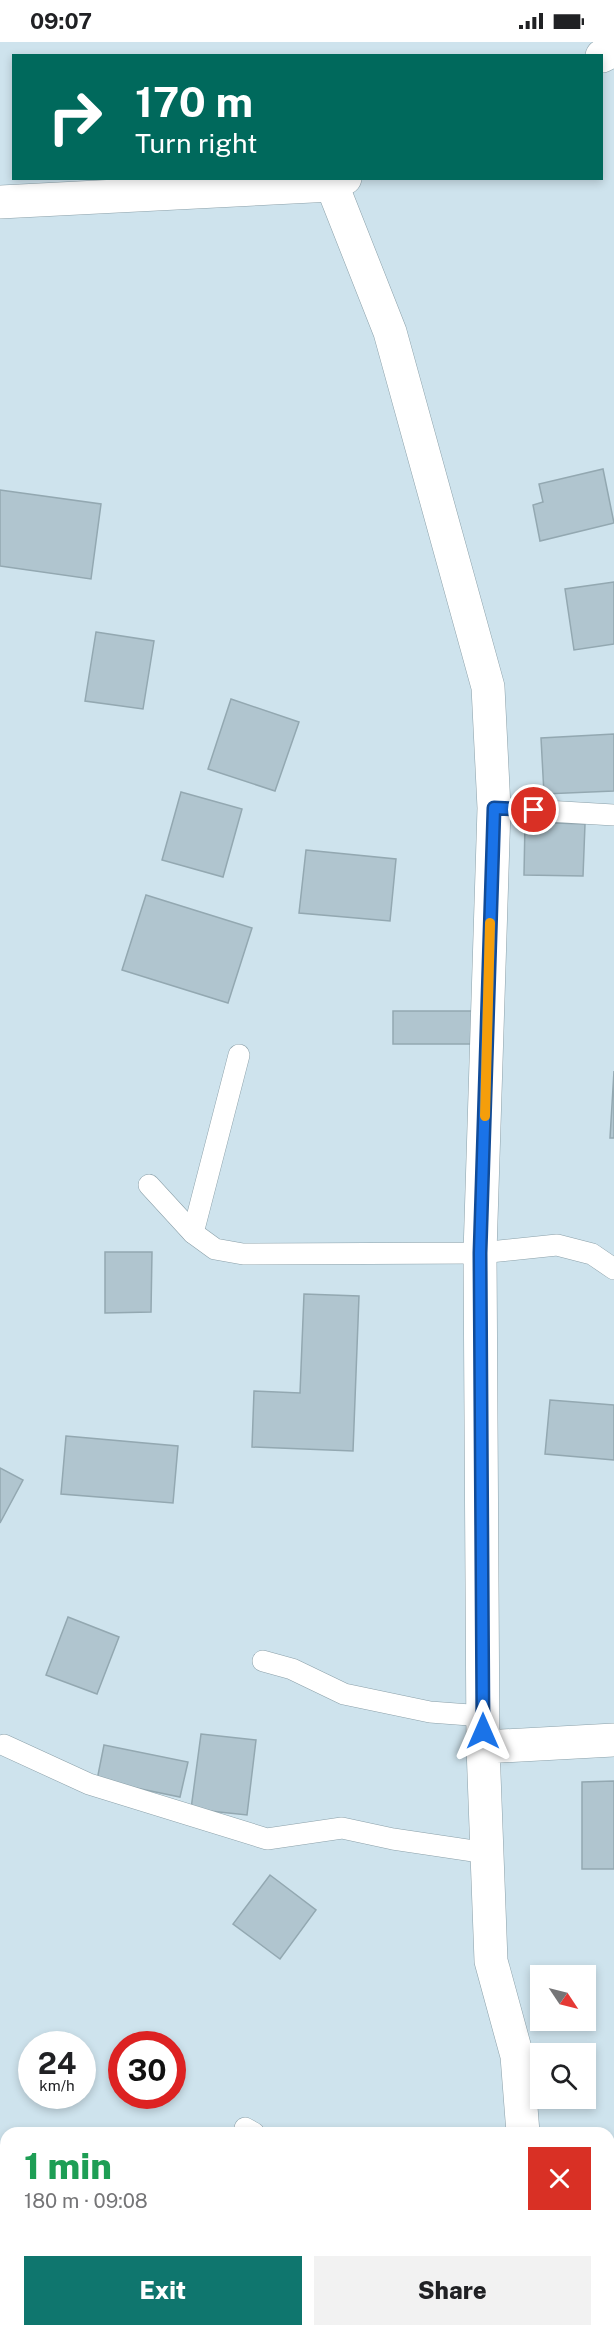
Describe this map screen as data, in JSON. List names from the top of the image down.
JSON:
{
  "north": "bottom right",
  "page": {
    "status": "09:07",
    "turn": ["170 m", "Turn right"],
    "speed": "24 km/h",
    "limit": "30",
    "heading": ["1 min", "180 m · 09:08"],
    "buttons": ["Exit", "Share"]
  }
}
